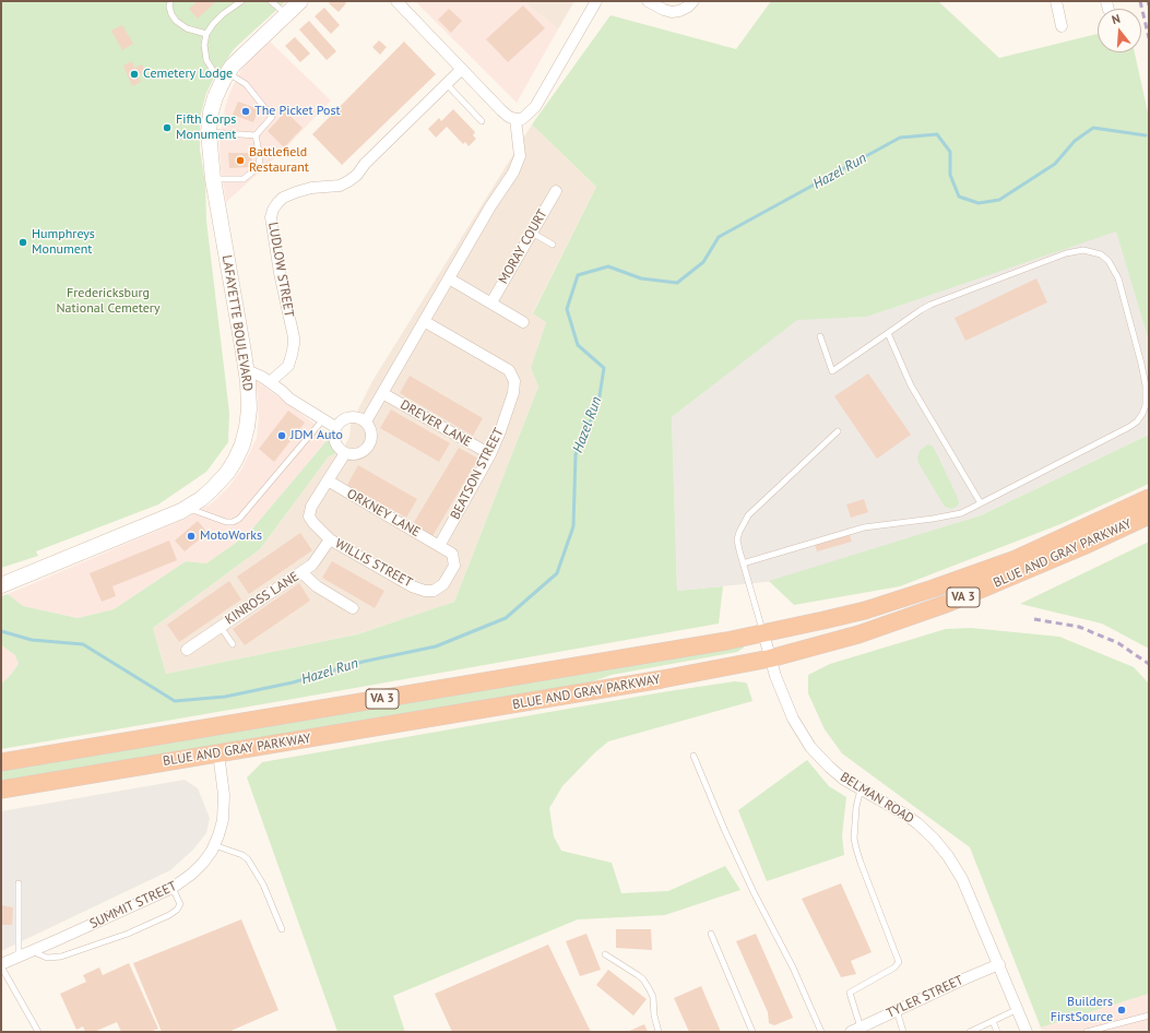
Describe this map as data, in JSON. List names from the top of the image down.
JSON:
{
  "streets": {
    "highway": ["BLUE AND GRAY PARKWAY", "VA 3"],
    "main road": ["LAFAYETTE BOULEVARD"],
    "street": [
      "MORAY COURT",
      "LUDLOW STREET",
      "DREVER LANE",
      "BEATSON STREET",
      "ORKNEY LANE",
      "WILLIS STREET",
      "KINROSS LANE",
      "BELMAN ROAD",
      "SUMMIT STREET",
      "TYLER STREET"
    ]
  },
  "crossings": [
    ["DREVER LANE", "BEATSON STREET"],
    ["BEATSON STREET", "ORKNEY LANE"],
    ["BEATSON STREET", "WILLIS STREET"],
    ["ORKNEY LANE", "WILLIS STREET"],
    ["BLUE AND GRAY PARKWAY", "BELMAN ROAD"],
    ["BLUE AND GRAY PARKWAY", "SUMMIT STREET"],
    ["WILLIS STREET", "KINROSS LANE"],
    ["BELMAN ROAD", "TYLER STREET"]
  ],
  "water": ["Hazel Run"],
  "parks": ["Fredericksburg National Cemetery"],
  "places": [
    "Cemetery Lodge",
    "The Picket Post",
    "Fifth Corps Monument",
    "Battlefield Restaurant",
    "Humphreys Monument",
    "JDM Auto",
    "MotoWorks",
    "Builders FirstSource"
  ],
  "north": "top"
}
